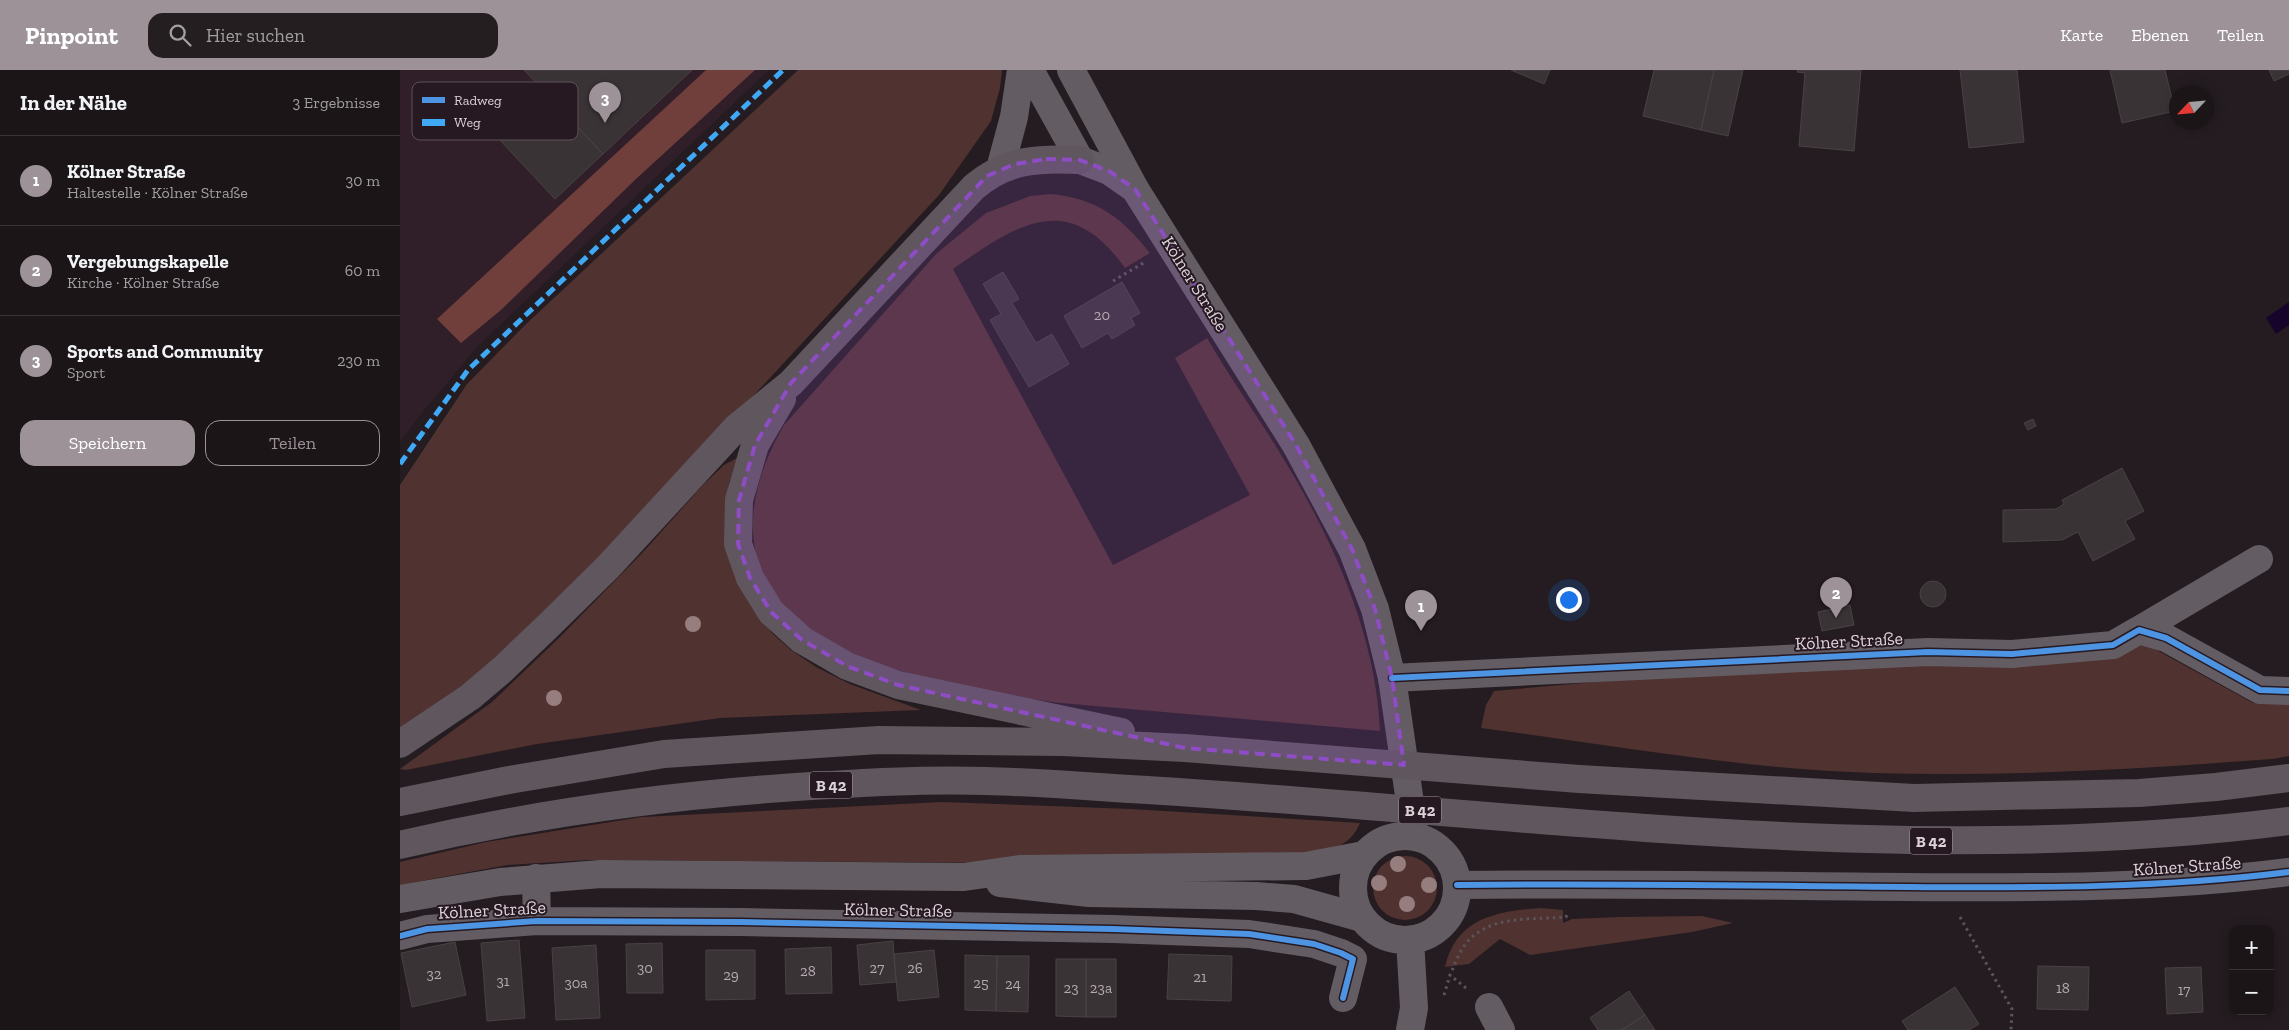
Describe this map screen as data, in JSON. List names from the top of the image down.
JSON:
{
  "streets": {
    "highway": ["B 42"],
    "street": ["Kölner Straße"]
  },
  "house_numbers": [
    "20",
    "30",
    "27",
    "26",
    "28",
    "32",
    "29",
    "21",
    "31",
    "30a",
    "25",
    "24",
    "23",
    "23a",
    "18",
    "17"
  ],
  "legend": ["Radweg", "Weg"],
  "north": "bottom left",
  "page": {
    "header": "Pinpoint",
    "search": "Hier suchen",
    "nav": ["Karte", "Ebenen", "Teilen"],
    "heading": ["In der Nähe", "3 Ergebnisse"],
    "pins": ["3", "2", "1"],
    "list": [
      {
        "mark": "1",
        "name": "Kölner Straße",
        "note": "Haltestelle · Kölner Straße",
        "value": "30 m"
      },
      {
        "mark": "2",
        "name": "Vergebungskapelle",
        "note": "Kirche · Kölner Straße",
        "value": "60 m"
      },
      {
        "mark": "3",
        "name": "Sports and Community",
        "note": "Sport",
        "value": "230 m"
      }
    ],
    "buttons": ["Speichern", "Teilen"],
    "map_buttons": ["+", "−"]
  }
}
